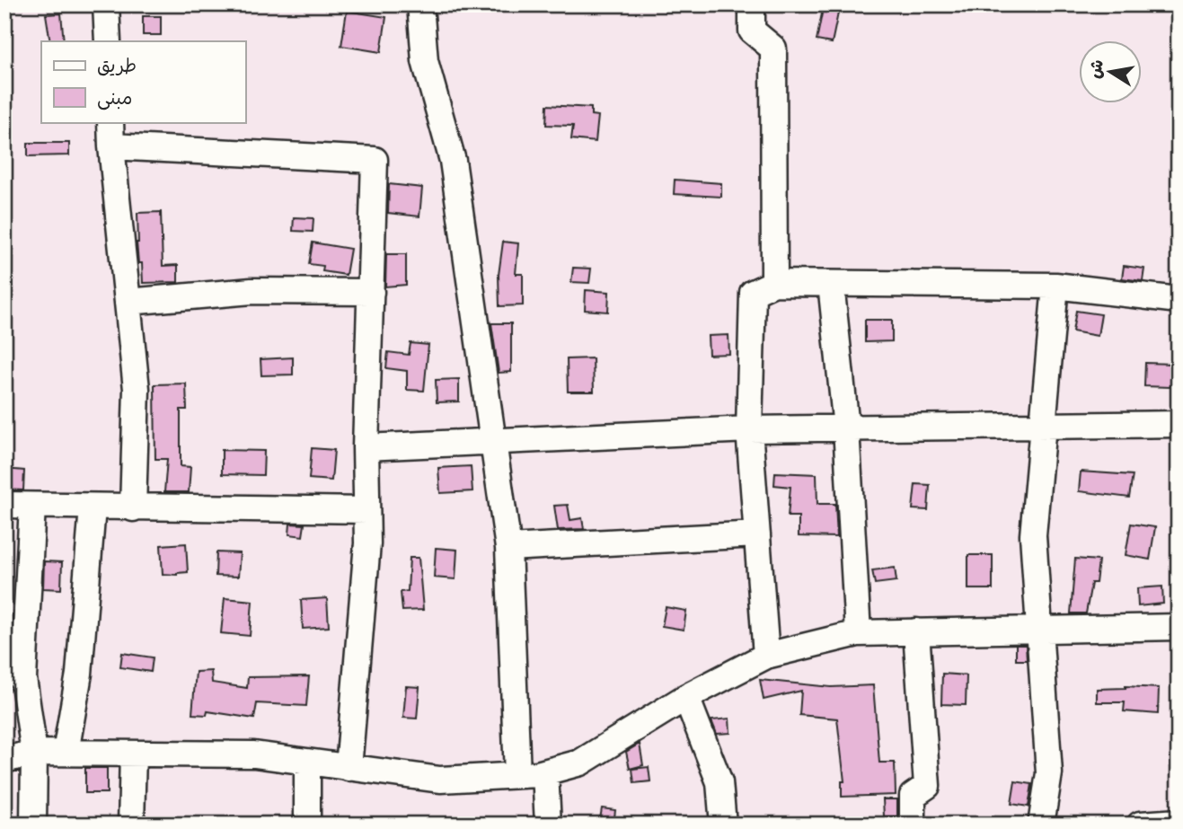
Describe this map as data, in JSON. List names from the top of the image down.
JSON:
{
  "legend": ["طريق", "مبنى"],
  "north": "left"
}
